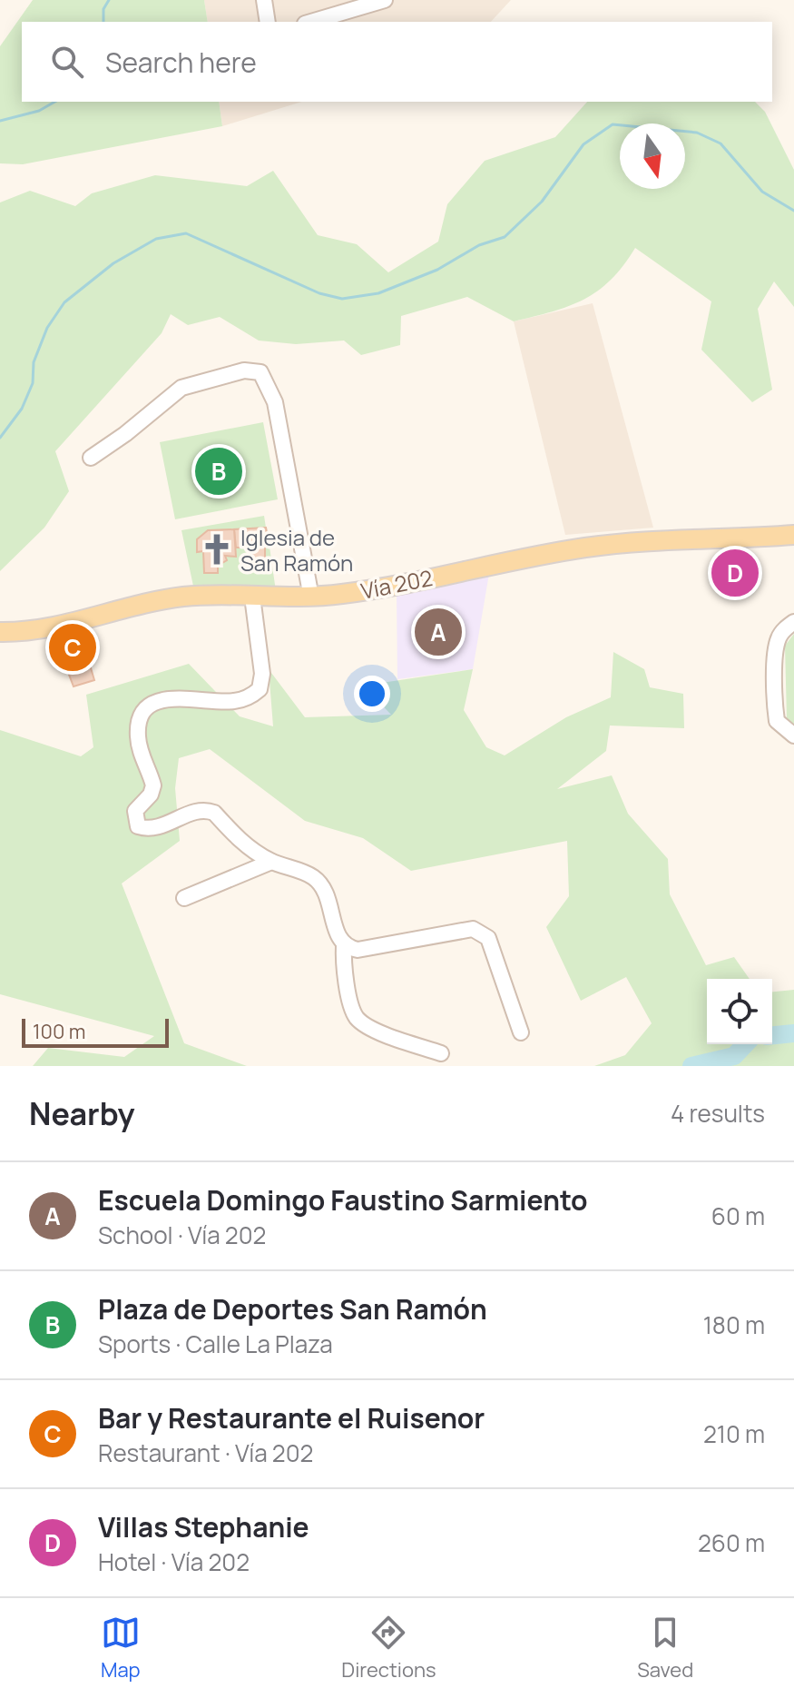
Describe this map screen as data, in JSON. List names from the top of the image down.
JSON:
{
  "streets": {
    "main road": ["Vía 202"]
  },
  "places": {
    "church": ["Iglesia de San Ramón"]
  },
  "scale_bar": "100 m",
  "north": "bottom",
  "page": {
    "search": "Search here",
    "pins": [
      "B",
      "D",
      "A",
      "C"
    ],
    "scale": "100 m",
    "heading": ["Nearby", "4 results"],
    "list": [
      {
        "mark": "A",
        "name": "Escuela Domingo Faustino Sarmiento",
        "note": "School · Vía 202",
        "value": "60 m"
      },
      {
        "mark": "B",
        "name": "Plaza de Deportes San Ramón",
        "note": "Sports · Calle La Plaza",
        "value": "180 m"
      },
      {
        "mark": "C",
        "name": "Bar y Restaurante el Ruisenor",
        "note": "Restaurant · Vía 202",
        "value": "210 m"
      },
      {
        "mark": "D",
        "name": "Villas Stephanie",
        "note": "Hotel · Vía 202",
        "value": "260 m"
      }
    ],
    "nav": ["Map", "Directions", "Saved"]
  }
}
